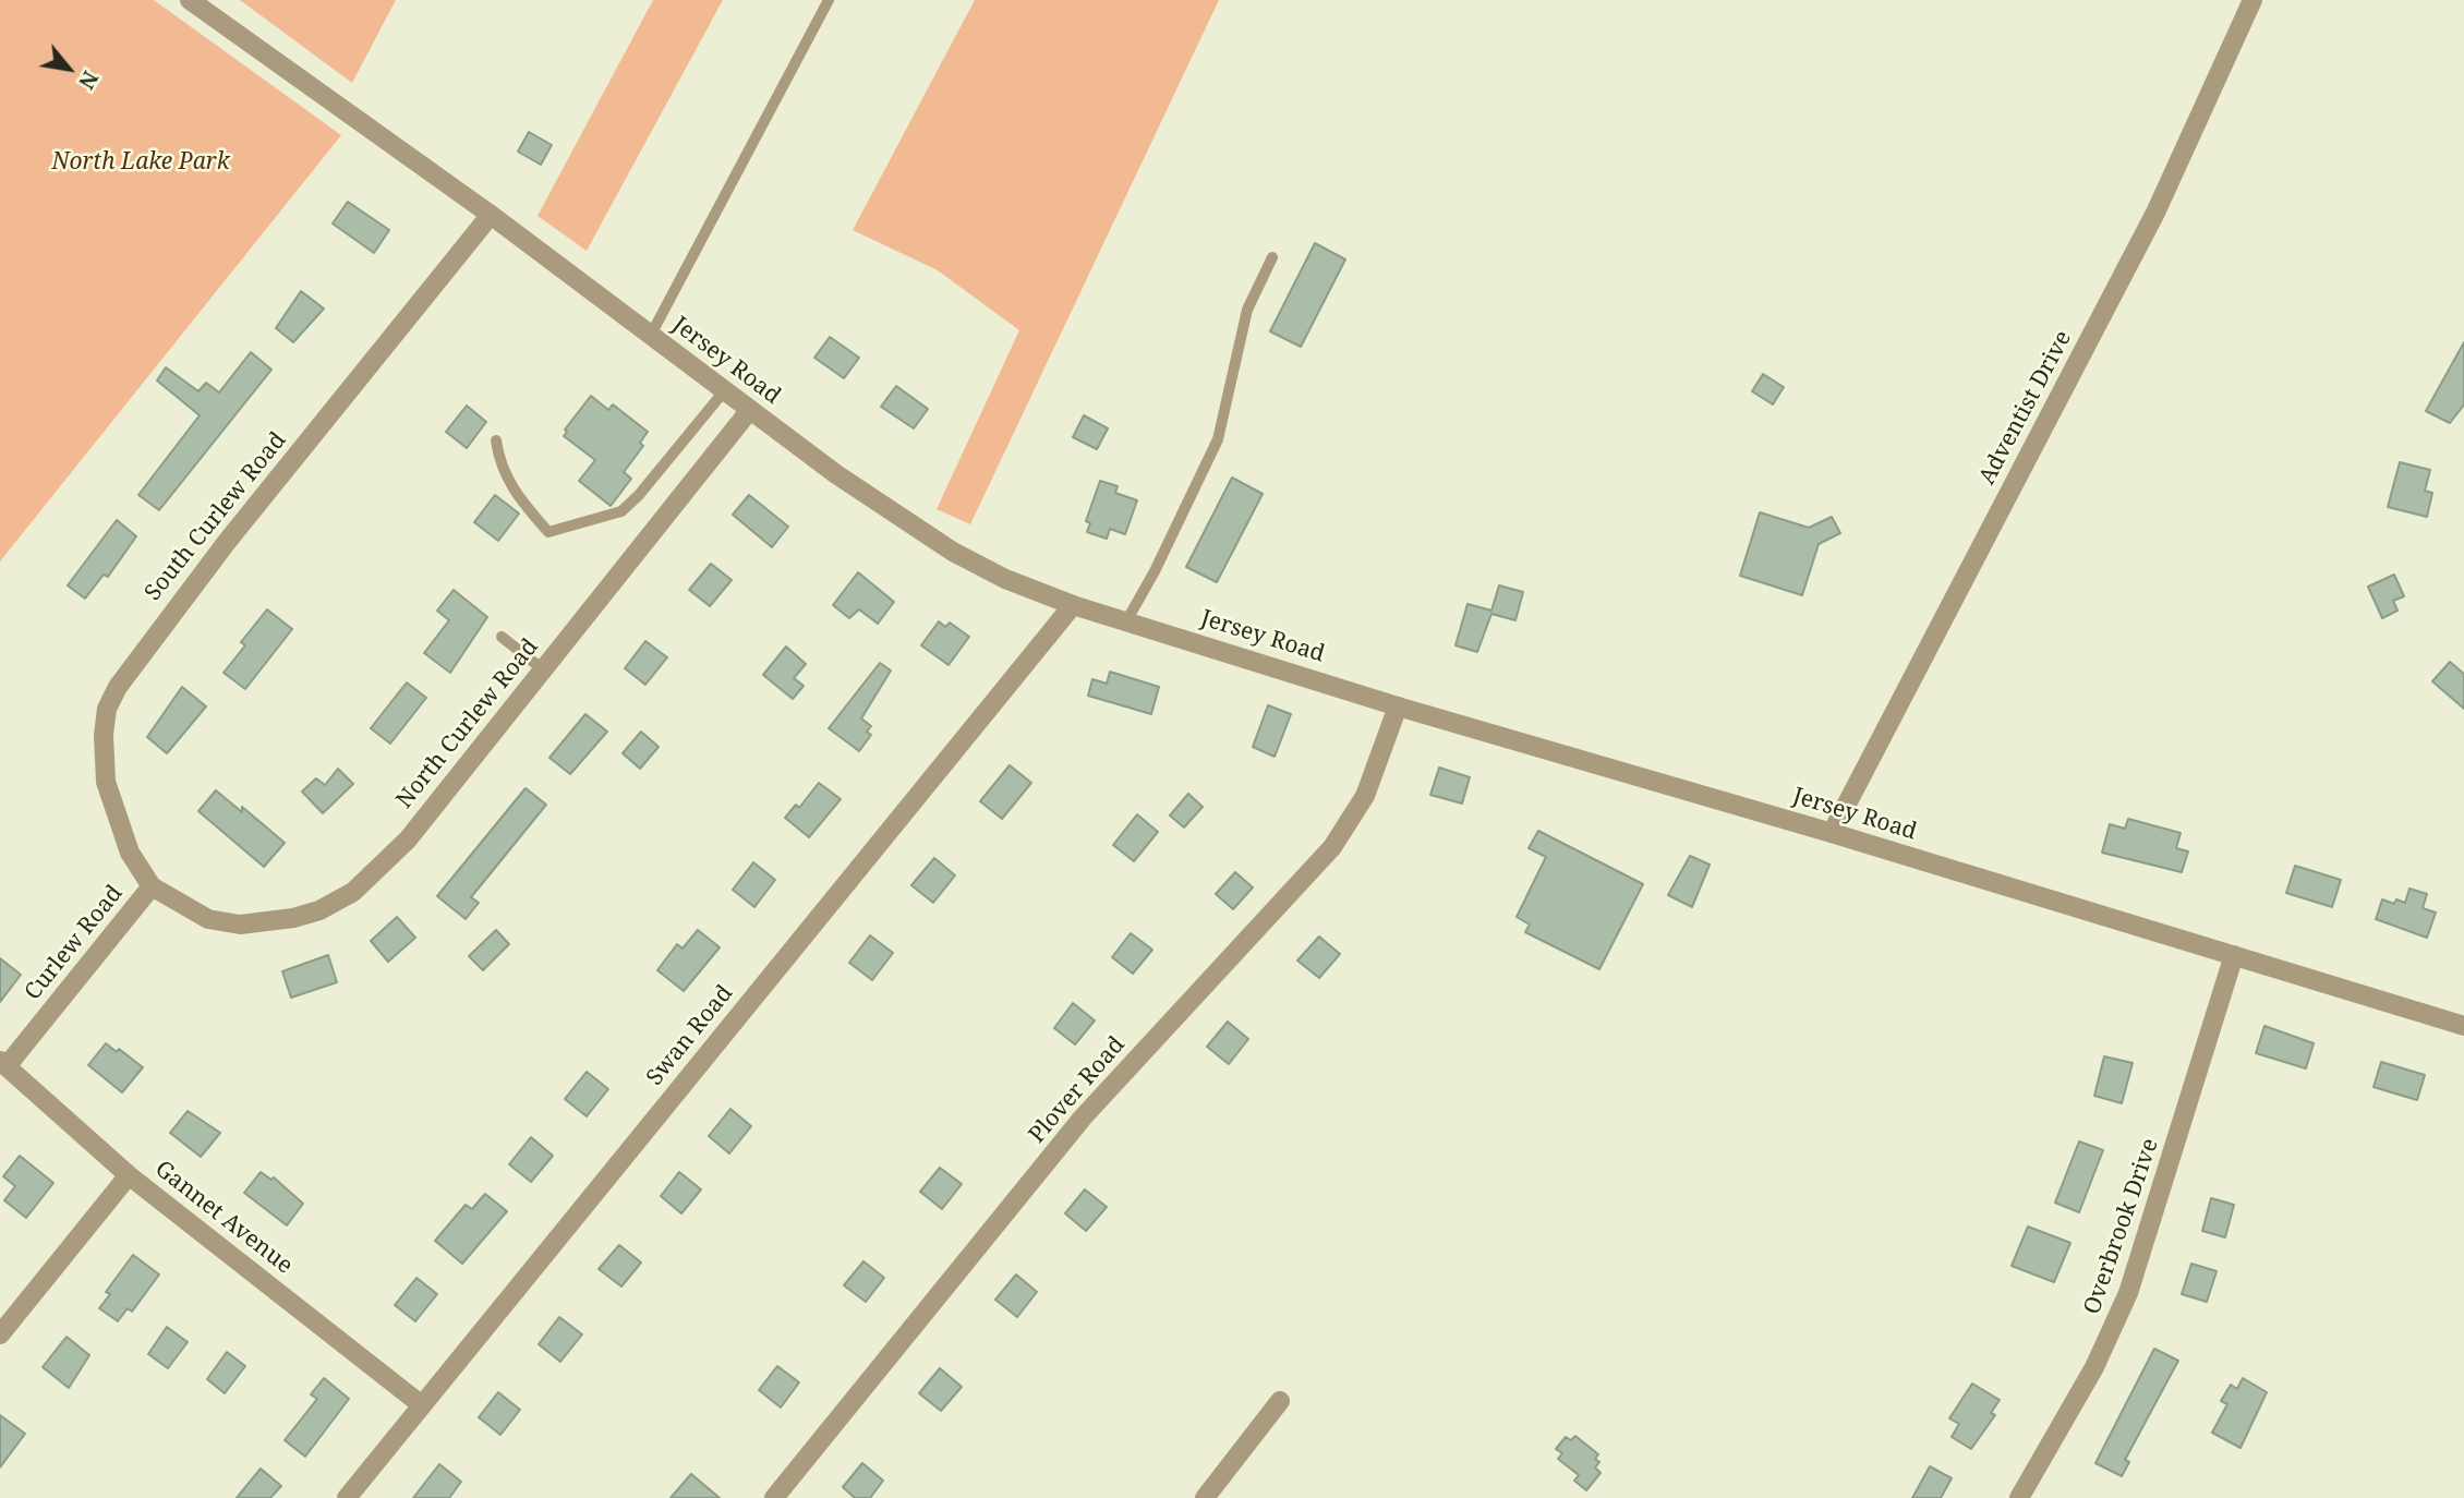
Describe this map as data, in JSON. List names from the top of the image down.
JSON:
{
  "streets": {
    "street": [
      "Jersey Road",
      "Adventist Drive",
      "South Curlew Road",
      "North Curlew Road",
      "Curlew Road",
      "Swan Road",
      "Plover Road",
      "Gannet Avenue",
      "Overbrook Drive"
    ]
  },
  "crossings": [
    ["Jersey Road", "Adventist Drive"],
    ["Jersey Road", "South Curlew Road"],
    ["Jersey Road", "North Curlew Road"],
    ["Jersey Road", "Swan Road"],
    ["Jersey Road", "Plover Road"],
    ["Jersey Road", "Overbrook Drive"],
    ["South Curlew Road", "North Curlew Road"],
    ["South Curlew Road", "Curlew Road"],
    ["North Curlew Road", "Curlew Road"],
    ["Curlew Road", "Gannet Avenue"],
    ["Swan Road", "Gannet Avenue"]
  ],
  "parks": ["North Lake Park"],
  "north": "bottom right"
}
